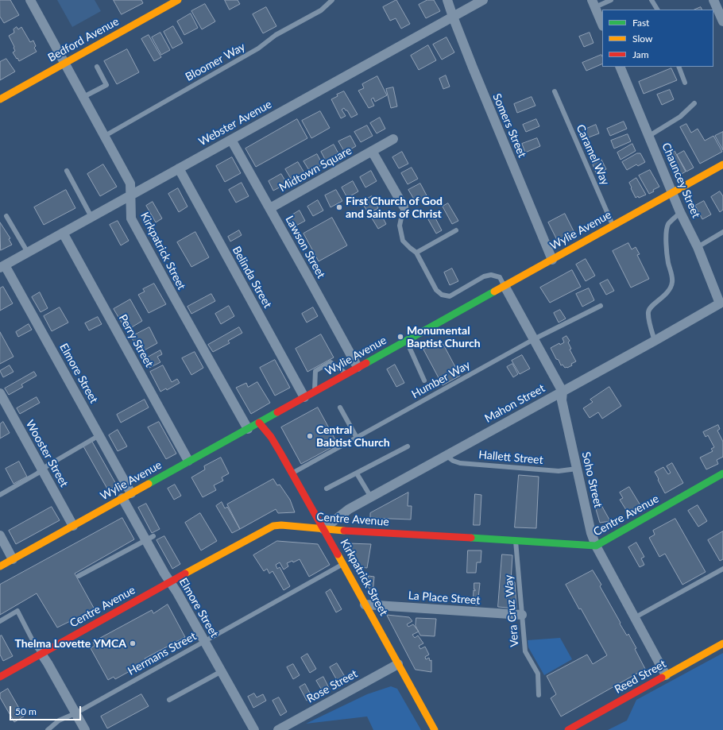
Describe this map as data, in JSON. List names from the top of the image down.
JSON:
{
  "streets": {
    "street": [
      "Bedford Avenue",
      "Webster Avenue",
      "Somers Street",
      "Midtown Square",
      "Chauncey Street",
      "Wylie Avenue",
      "Lawson Street",
      "Kirkpatrick Street",
      "Belinda Street",
      "Perry Street",
      "Elmore Street",
      "Mahon Street",
      "Wooster Street",
      "Soho Street",
      "Centre Avenue",
      "La Place Street",
      "Reed Street",
      "Rose Street"
    ],
    "lane": [
      "Bloomer Way",
      "Caramel Way",
      "Humber Way",
      "Hallett Street",
      "Vera Cruz Way",
      "Hermans Street"
    ]
  },
  "crossings": [
    ["Bedford Avenue", "Kirkpatrick Street"],
    ["Bloomer Way", "Kirkpatrick Street"],
    ["Webster Avenue", "Somers Street"],
    ["Webster Avenue", "Lawson Street"],
    ["Webster Avenue", "Kirkpatrick Street"],
    ["Webster Avenue", "Belinda Street"],
    ["Webster Avenue", "Perry Street"],
    ["Webster Avenue", "Elmore Street"],
    ["Somers Street", "Wylie Avenue"],
    ["Caramel Way", "Wylie Avenue"],
    ["Midtown Square", "Lawson Street"],
    ["Chauncey Street", "Wylie Avenue"],
    ["Chauncey Street", "Mahon Street"],
    ["Wylie Avenue", "Lawson Street"],
    ["Wylie Avenue", "Kirkpatrick Street"],
    ["Wylie Avenue", "Belinda Street"],
    ["Wylie Avenue", "Perry Street"],
    ["Wylie Avenue", "Elmore Street"],
    ["Wylie Avenue", "Wooster Street"],
    ["Wylie Avenue", "Soho Street"],
    ["Kirkpatrick Street", "Humber Way"],
    ["Kirkpatrick Street", "Mahon Street"],
    ["Kirkpatrick Street", "Centre Avenue"],
    ["Kirkpatrick Street", "La Place Street"],
    ["Kirkpatrick Street", "Hermans Street"],
    ["Kirkpatrick Street", "Rose Street"],
    ["Elmore Street", "Centre Avenue"],
    ["Elmore Street", "Hermans Street"],
    ["Humber Way", "Soho Street"],
    ["Mahon Street", "Hallett Street"],
    ["Mahon Street", "Soho Street"],
    ["Mahon Street", "Centre Avenue"],
    ["Hallett Street", "Soho Street"],
    ["Soho Street", "Centre Avenue"],
    ["Soho Street", "Reed Street"],
    ["Centre Avenue", "Vera Cruz Way"],
    ["La Place Street", "Vera Cruz Way"]
  ],
  "places": [
    "First Church of God and Saints of Christ",
    "Monumental Baptist Church",
    "Central Babtist Church",
    "Thelma Lovette YMCA"
  ],
  "legend": ["Fast", "Slow", "Jam"],
  "scale_bar": "50 m"
}
